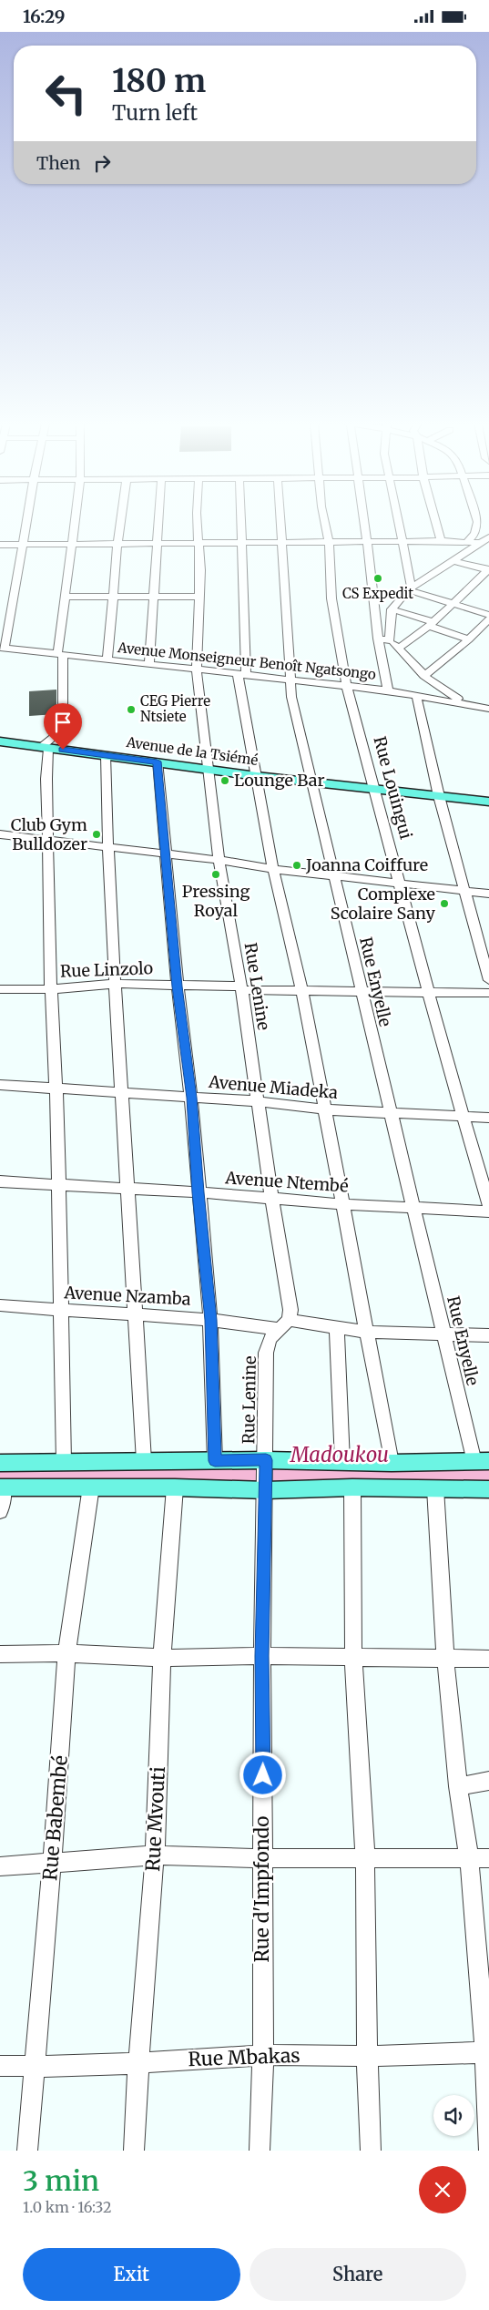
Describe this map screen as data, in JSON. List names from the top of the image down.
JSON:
{
  "streets": {
    "main road": ["Avenue de la Tsiémé"],
    "street": [
      "Avenue Monseigneur Benoît Ngatsongo",
      "Rue Louingui",
      "Rue Linzolo",
      "Rue Enyelle",
      "Rue Lenine",
      "Avenue Miadeka",
      "Avenue Ntembé",
      "Avenue Nzamba",
      "Rue Babembé",
      "Rue Mvouti",
      "Rue d'Impfondo",
      "Rue Mbakas"
    ]
  },
  "crossings": [
    ["Avenue Monseigneur Benoît Ngatsongo", "Rue Louingui"],
    ["Avenue Monseigneur Benoît Ngatsongo", "Rue Enyelle"],
    ["Avenue Monseigneur Benoît Ngatsongo", "Rue Lenine"],
    ["Avenue de la Tsiémé", "Rue Louingui"],
    ["Avenue de la Tsiémé", "Rue Enyelle"],
    ["Avenue de la Tsiémé", "Rue Lenine"],
    ["Rue Louingui", "Rue Linzolo"],
    ["Rue Louingui", "Avenue Miadeka"],
    ["Rue Linzolo", "Rue Enyelle"],
    ["Rue Linzolo", "Rue Lenine"],
    ["Rue Enyelle", "Avenue Miadeka"],
    ["Rue Enyelle", "Avenue Ntembé"],
    ["Rue Enyelle", "Avenue Nzamba"],
    ["Rue Lenine", "Avenue Miadeka"],
    ["Rue Lenine", "Avenue Ntembé"],
    ["Rue Lenine", "Avenue Nzamba"],
    ["Rue Lenine", "Rue d'Impfondo"],
    ["Rue Babembé", "Rue Mbakas"],
    ["Rue Mvouti", "Rue Mbakas"],
    ["Rue d'Impfondo", "Rue Mbakas"]
  ],
  "water": ["Madoukou"],
  "places": [
    "CS Expedit",
    "CEG Pierre Ntsiete",
    "Lounge Bar",
    "Club Gym Bulldozer",
    "Joanna Coiffure",
    "Pressing Royal",
    "Complexe Scolaire Sany"
  ],
  "page": {
    "status": "16:29",
    "turn": ["180 m", "Turn left"],
    "then": "Then",
    "heading": ["3 min", "1.0 km · 16:32"],
    "buttons": ["Exit", "Share"]
  }
}
